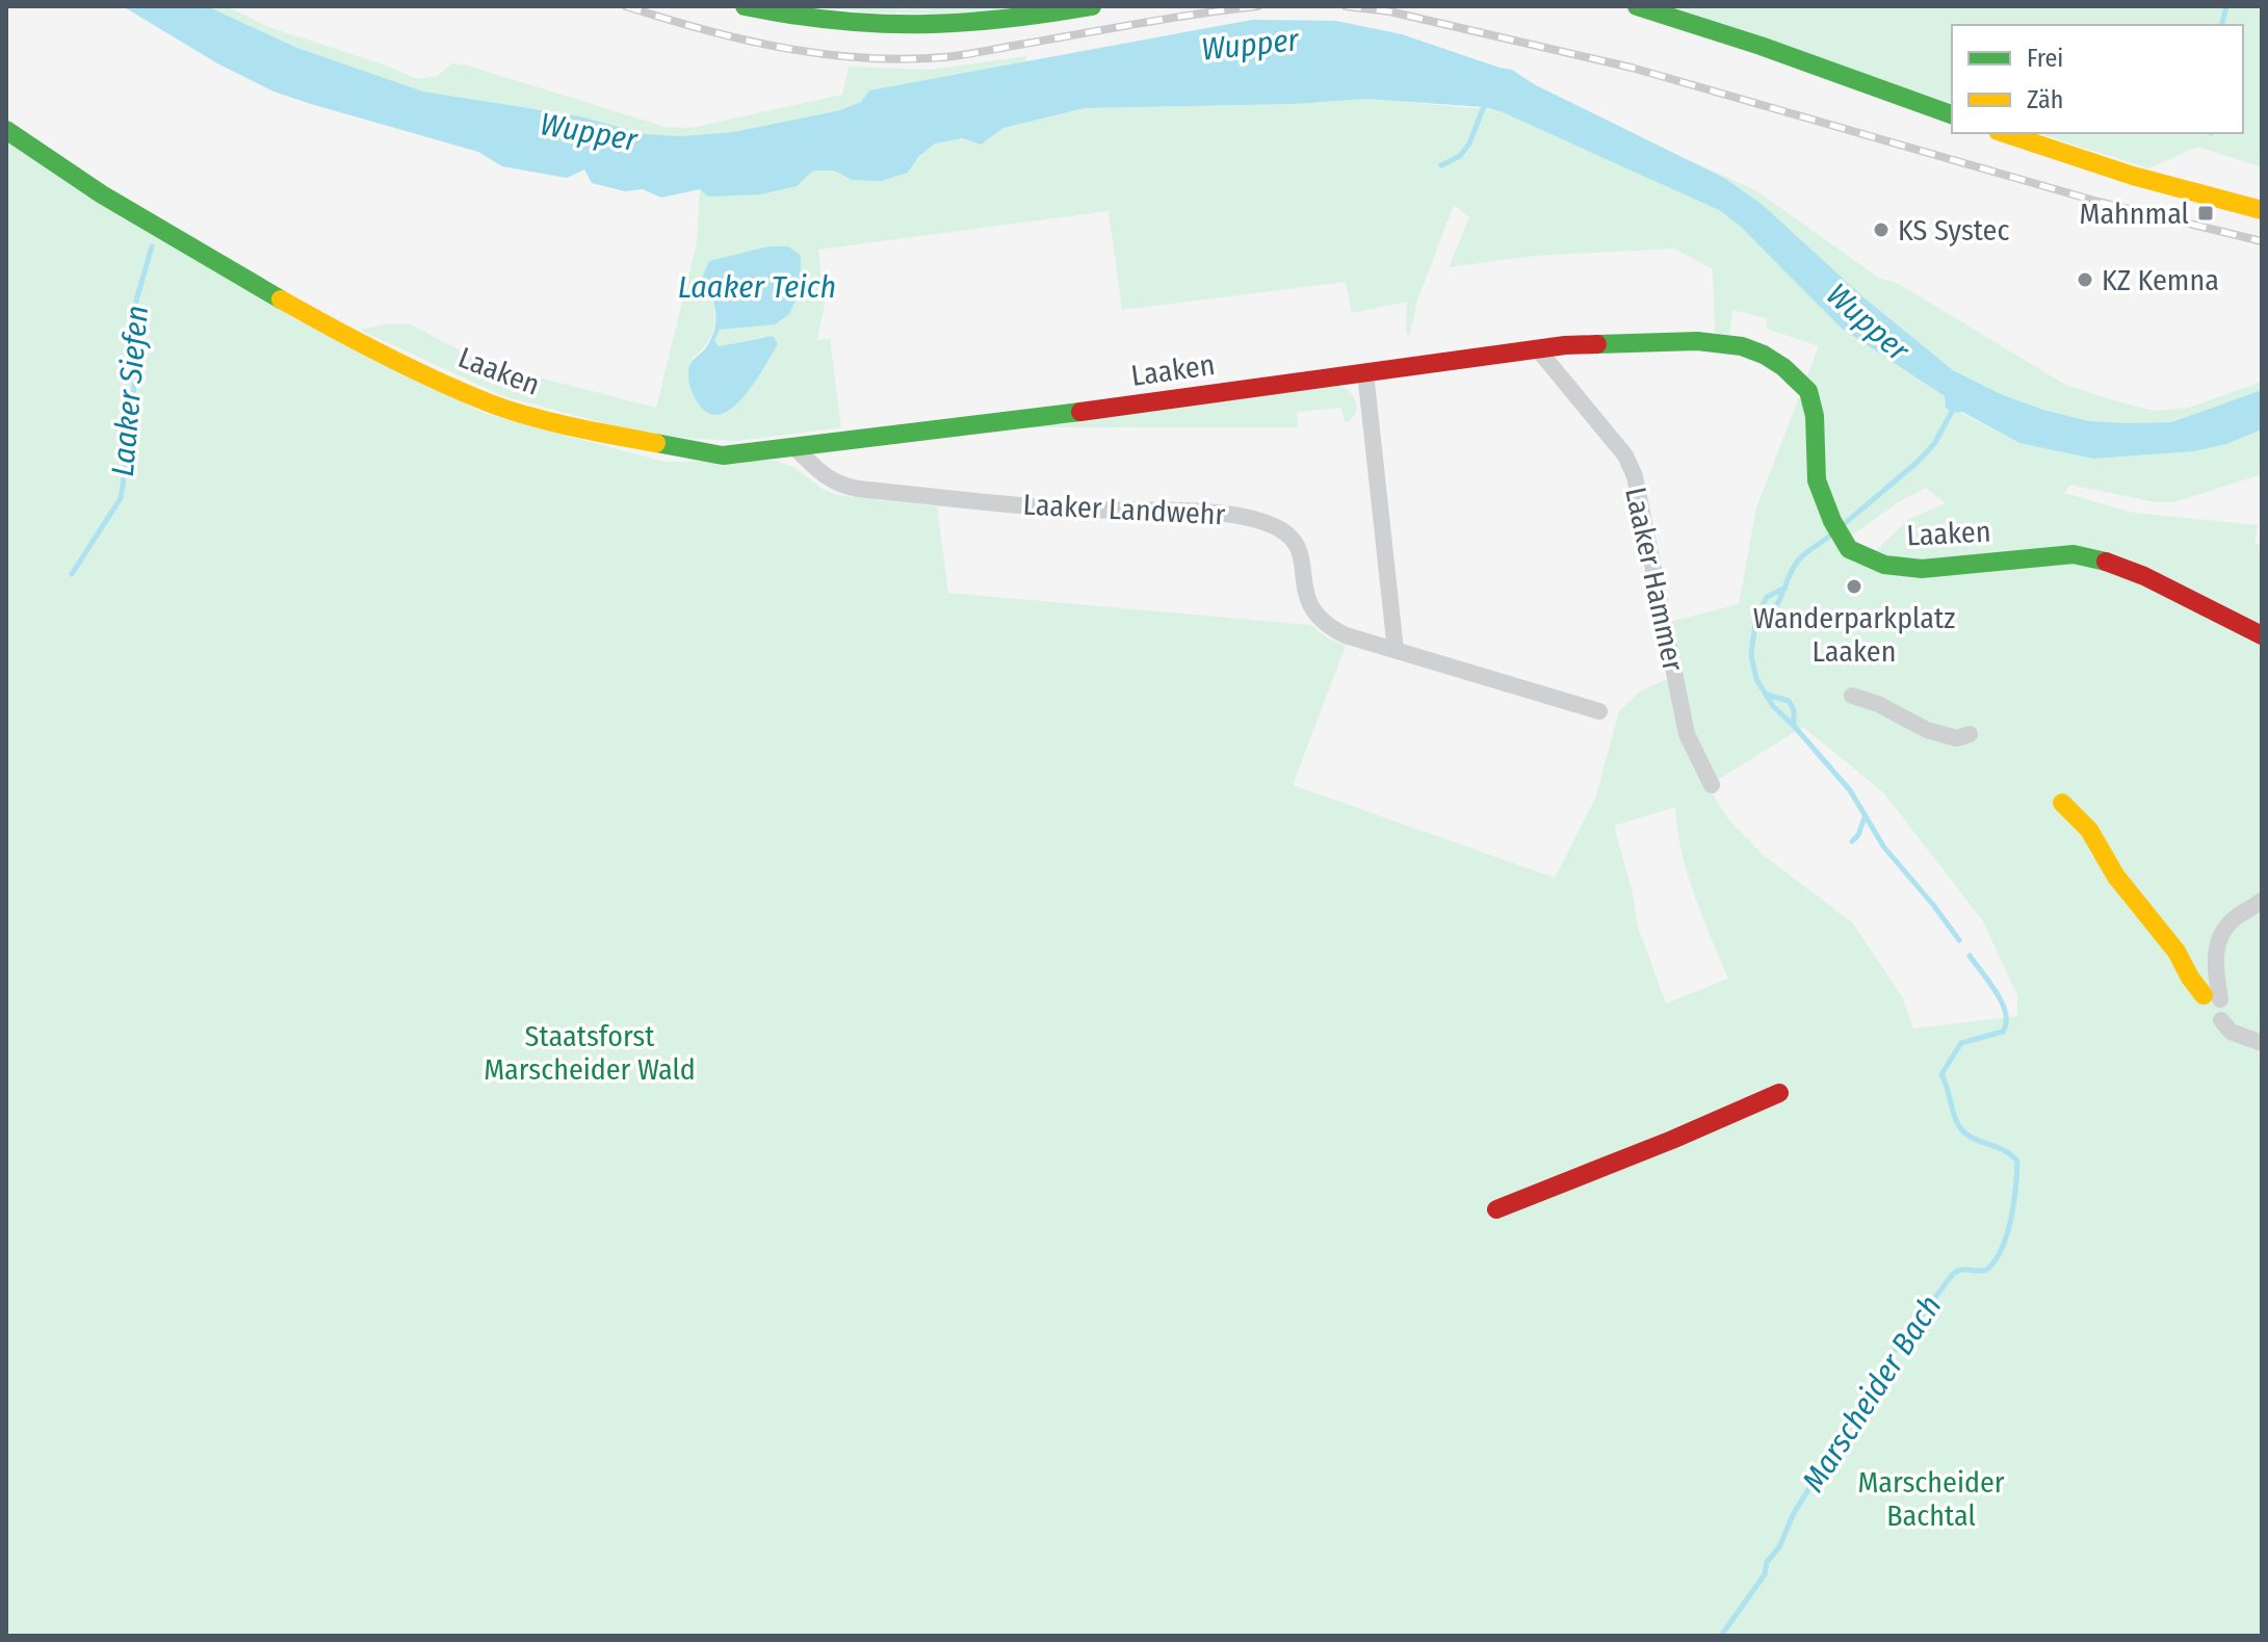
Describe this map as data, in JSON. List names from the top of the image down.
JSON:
{
  "streets": {
    "street": ["Laaken", "Laaker Landwehr", "Laaker Hammer"]
  },
  "crossings": [
    ["Laaken", "Laaker Landwehr"],
    ["Laaken", "Laaker Hammer"]
  ],
  "water": [
    "Wupper",
    "Laaker Teich",
    "Laaker Siefen",
    "Marscheider Bach"
  ],
  "parks": ["Staatsforst Marscheider Wald", "Marscheider Bachtal"],
  "places": {
    "transit": ["Mahnmal"],
    "other": ["KS Systec", "KZ Kemna", "Wanderparkplatz Laaken"]
  },
  "legend": ["Frei", "Zäh"]
}
